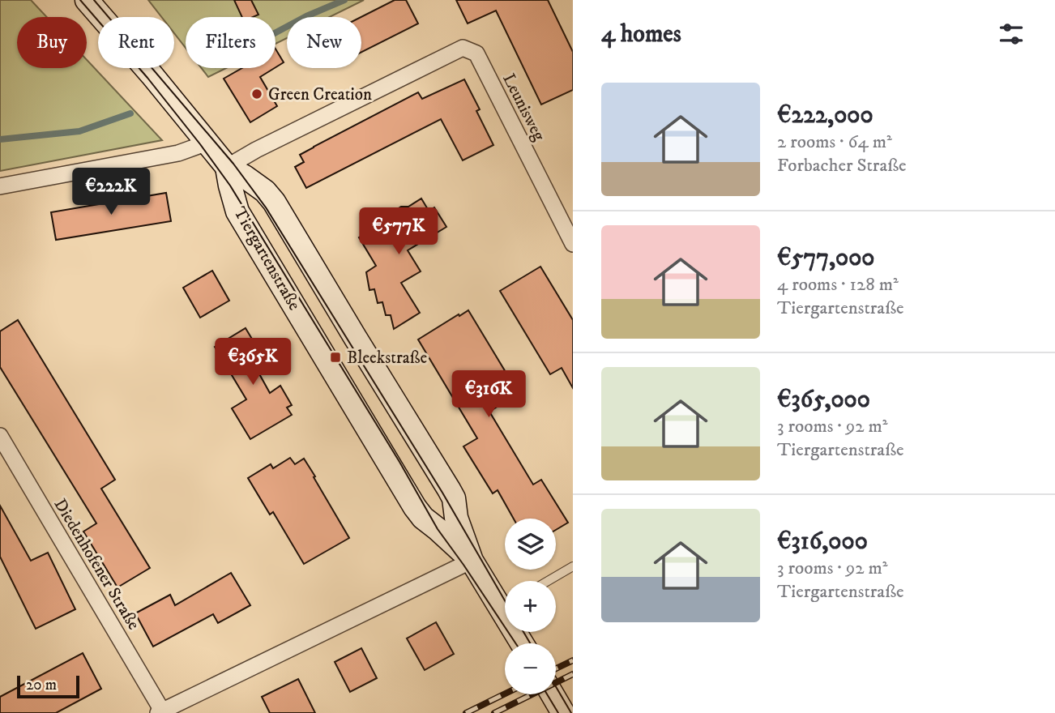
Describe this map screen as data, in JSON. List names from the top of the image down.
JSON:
{
  "streets": {
    "main road": ["Tiergartenstraße"],
    "street": ["Leunisweg", "Diedenhofener Straße"]
  },
  "crossings": [
    ["Leunisweg", "Tiergartenstraße"]
  ],
  "places": {
    "other": ["Green Creation"],
    "transit": ["Bleekstraße"]
  },
  "scale_bar": "20 m",
  "page": {
    "heading": "4 homes",
    "chip": [
      "Buy",
      "Rent",
      "Filters",
      "New"
    ],
    "list": [
      {
        "name": "€222,000",
        "note": "2 rooms · 64 m² · Forbacher Straße"
      },
      {
        "name": "€577,000",
        "note": "4 rooms · 128 m² · Tiergartenstraße"
      },
      {
        "name": "€365,000",
        "note": "3 rooms · 92 m² · Tiergartenstraße"
      },
      {
        "name": "€316,000",
        "note": "3 rooms · 92 m² · Tiergartenstraße"
      }
    ],
    "price": [
      "€222K",
      "€577K",
      "€365K",
      "€316K"
    ],
    "map_buttons": ["+", "−"],
    "scale": "20 m"
  }
}
